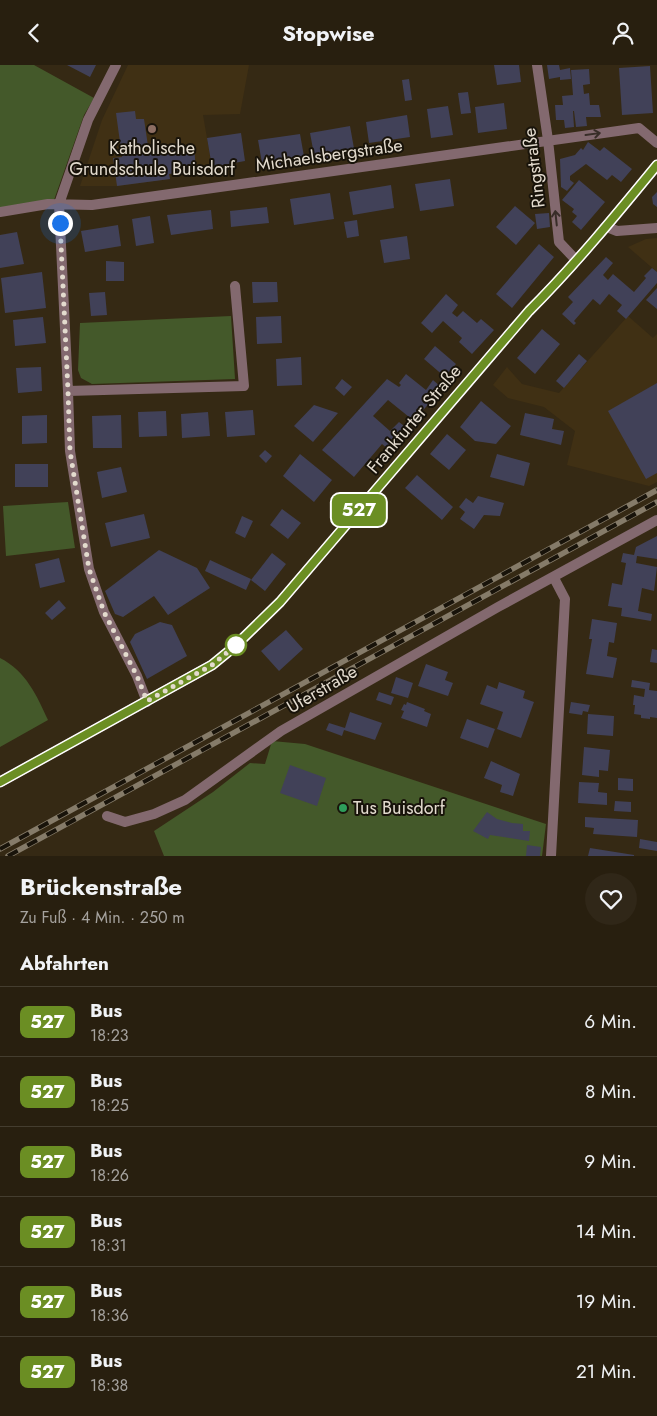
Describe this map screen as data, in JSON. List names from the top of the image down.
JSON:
{
  "streets": {
    "main road": ["Frankfurter Straße"],
    "street": ["Michaelsbergstraße", "Ringstraße", "Uferstraße"]
  },
  "crossings": [
    ["Michaelsbergstraße", "Ringstraße"],
    ["Ringstraße", "Frankfurter Straße"]
  ],
  "one_way": ["Ringstraße"],
  "places": ["Katholische Grundschule Buisdorf", "Tus Buisdorf"],
  "lines": ["bus line 527"],
  "page": {
    "header": "Stopwise",
    "on_map": "527",
    "heading": [
      ["Brückenstraße", "Zu Fuß · 4 Min. · 250 m"],
      "Abfahrten"
    ],
    "list": [
      {
        "mark": "527",
        "name": "Bus",
        "note": "18:23",
        "value": "6 Min."
      },
      {
        "mark": "527",
        "name": "Bus",
        "note": "18:25",
        "value": "8 Min."
      },
      {
        "mark": "527",
        "name": "Bus",
        "note": "18:26",
        "value": "9 Min."
      },
      {
        "mark": "527",
        "name": "Bus",
        "note": "18:31",
        "value": "14 Min."
      },
      {
        "mark": "527",
        "name": "Bus",
        "note": "18:36",
        "value": "19 Min."
      },
      {
        "mark": "527",
        "name": "Bus",
        "note": "18:38",
        "value": "21 Min."
      }
    ]
  }
}
